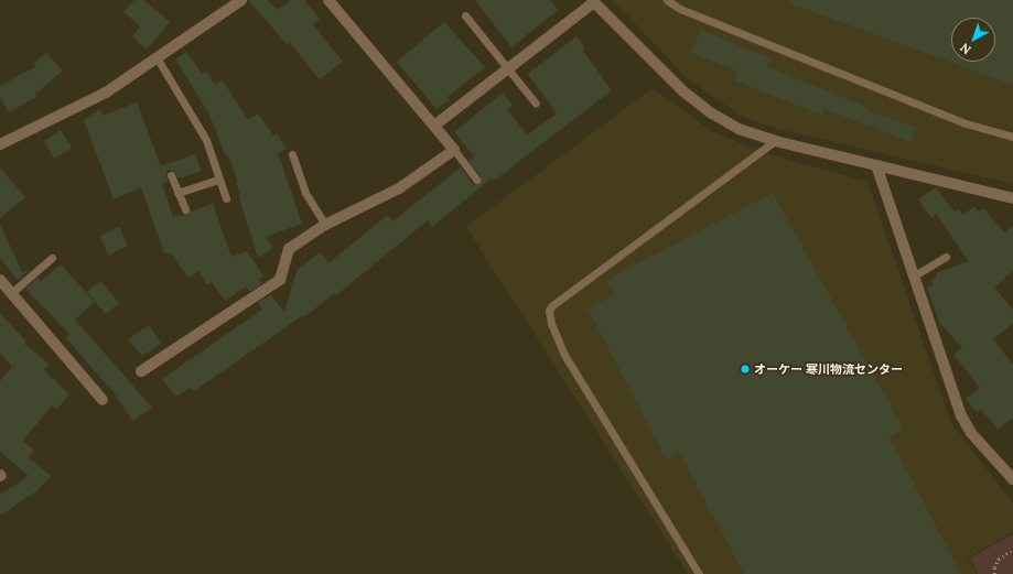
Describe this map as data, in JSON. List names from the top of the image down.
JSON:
{
  "places": ["オーケー 寒川物流センター"],
  "north": "bottom left"
}
